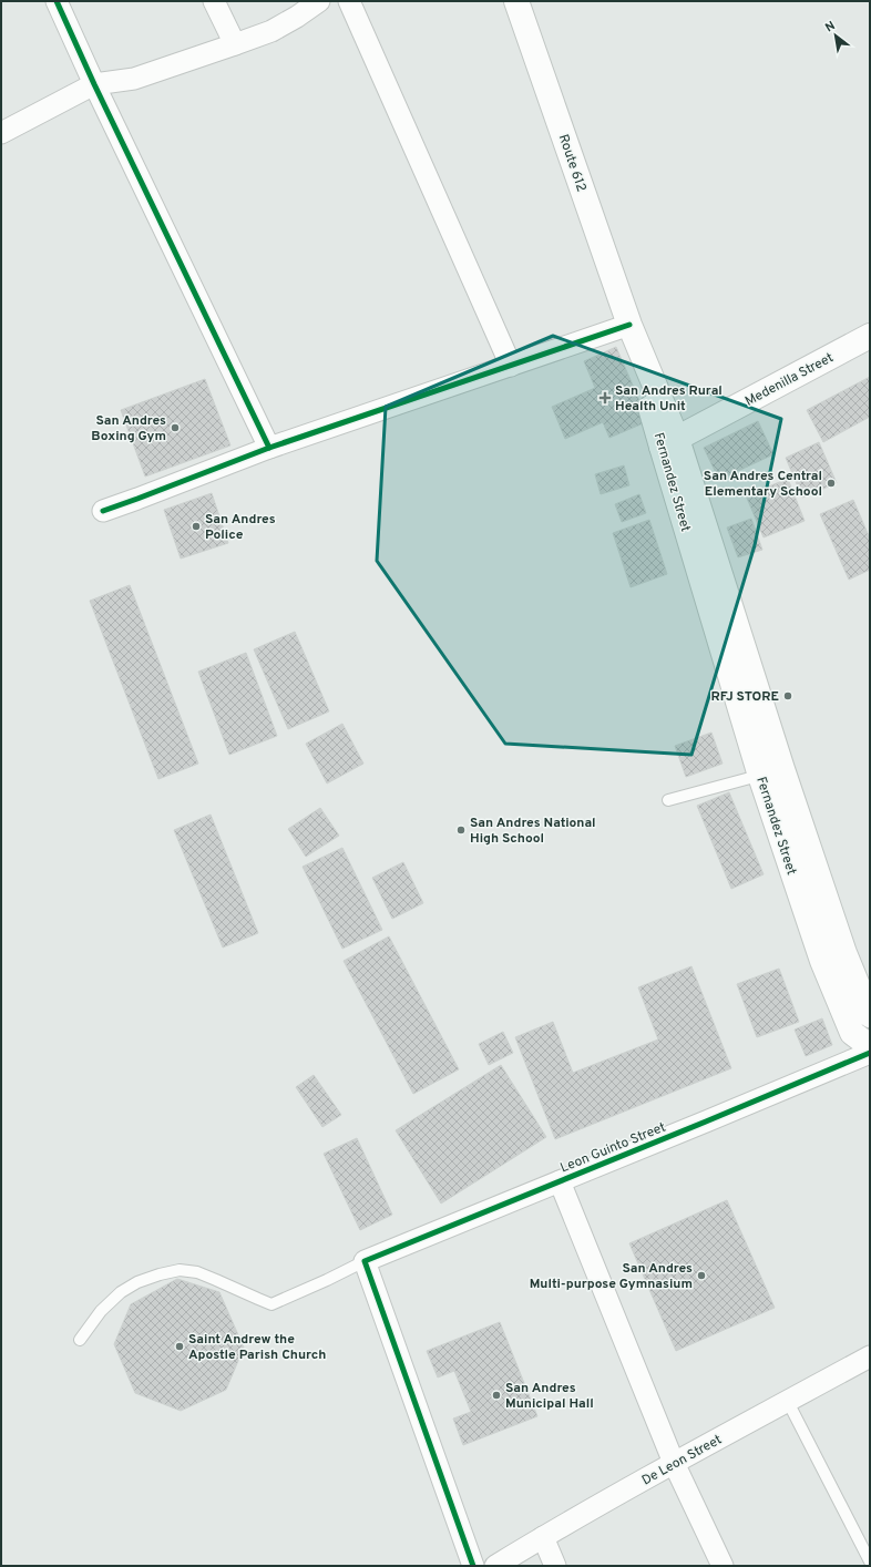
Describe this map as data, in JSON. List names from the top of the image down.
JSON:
{
  "streets": {
    "main road": ["Route 612", "Medenilla Street", "Fernandez Street"],
    "street": ["Leon Guinto Street", "De Leon Street"]
  },
  "crossings": [
    ["Route 612", "Fernandez Street"],
    ["Medenilla Street", "Fernandez Street"]
  ],
  "places": {
    "health": ["San Andres Rural Health Unit"],
    "other": [
      "San Andres Boxing Gym",
      "San Andres Central Elementary School",
      "San Andres Police",
      "RFJ STORE",
      "San Andres National High School",
      "San Andres Multi-purpose Gymnasium",
      "Saint Andrew the Apostle Parish Church",
      "San Andres Municipal Hall"
    ]
  },
  "north": "top left"
}
